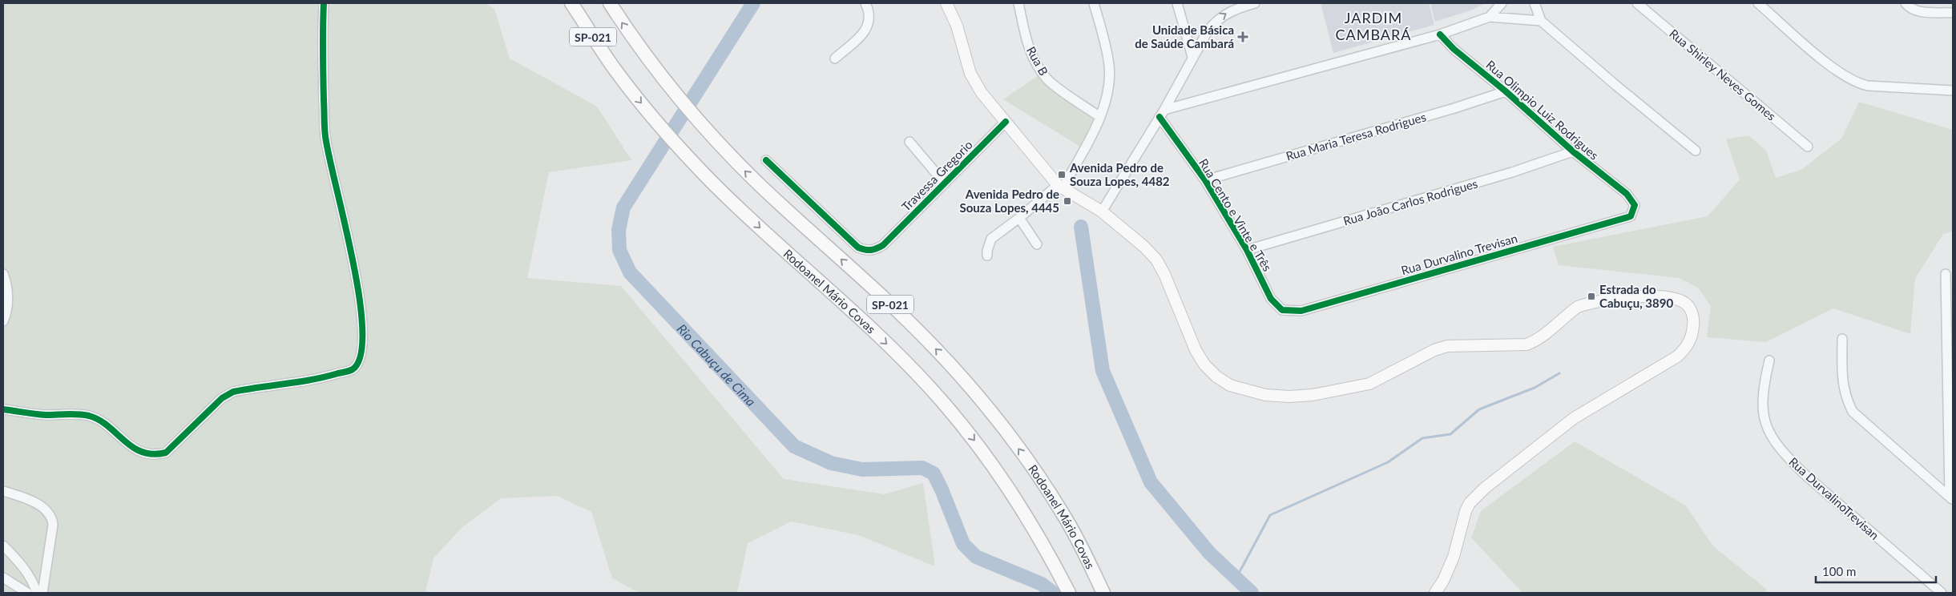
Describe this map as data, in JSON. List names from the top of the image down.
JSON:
{
  "streets": {
    "highway": ["SP-021", "Rodoanel Mário Covas"],
    "street": [
      "Rua B",
      "Rua Shirley Neves Gomes",
      "Rua Olimpio Luiz Rodrigues",
      "Rua Maria Teresa Rodrigues",
      "Travessa Gregorio",
      "Rua João Carlos Rodrigues",
      "Rua Cento e Vinte e Três",
      "Rua Durvalino Trevisan",
      "Rua DurvalinoTrevisan"
    ]
  },
  "crossings": [
    ["Rua Olimpio Luiz Rodrigues", "Rua Maria Teresa Rodrigues"],
    ["Rua Olimpio Luiz Rodrigues", "Rua João Carlos Rodrigues"],
    ["Rua Olimpio Luiz Rodrigues", "Rua Durvalino Trevisan"],
    ["Rua Maria Teresa Rodrigues", "Rua Cento e Vinte e Três"],
    ["Rua João Carlos Rodrigues", "Rua Cento e Vinte e Três"],
    ["Rua Cento e Vinte e Três", "Rua Durvalino Trevisan"]
  ],
  "districts": ["JARDIM CAMBARÁ"],
  "water": ["Rio Cabuçu de Cima"],
  "places": {
    "health": ["Unidade Básica de Saúde Cambará"],
    "transit": ["Avenida Pedro de Souza Lopes, 4482", "Avenida Pedro de Souza Lopes, 4445", "Estrada do Cabuçu, 3890"]
  },
  "scale_bar": "100 m"
}
